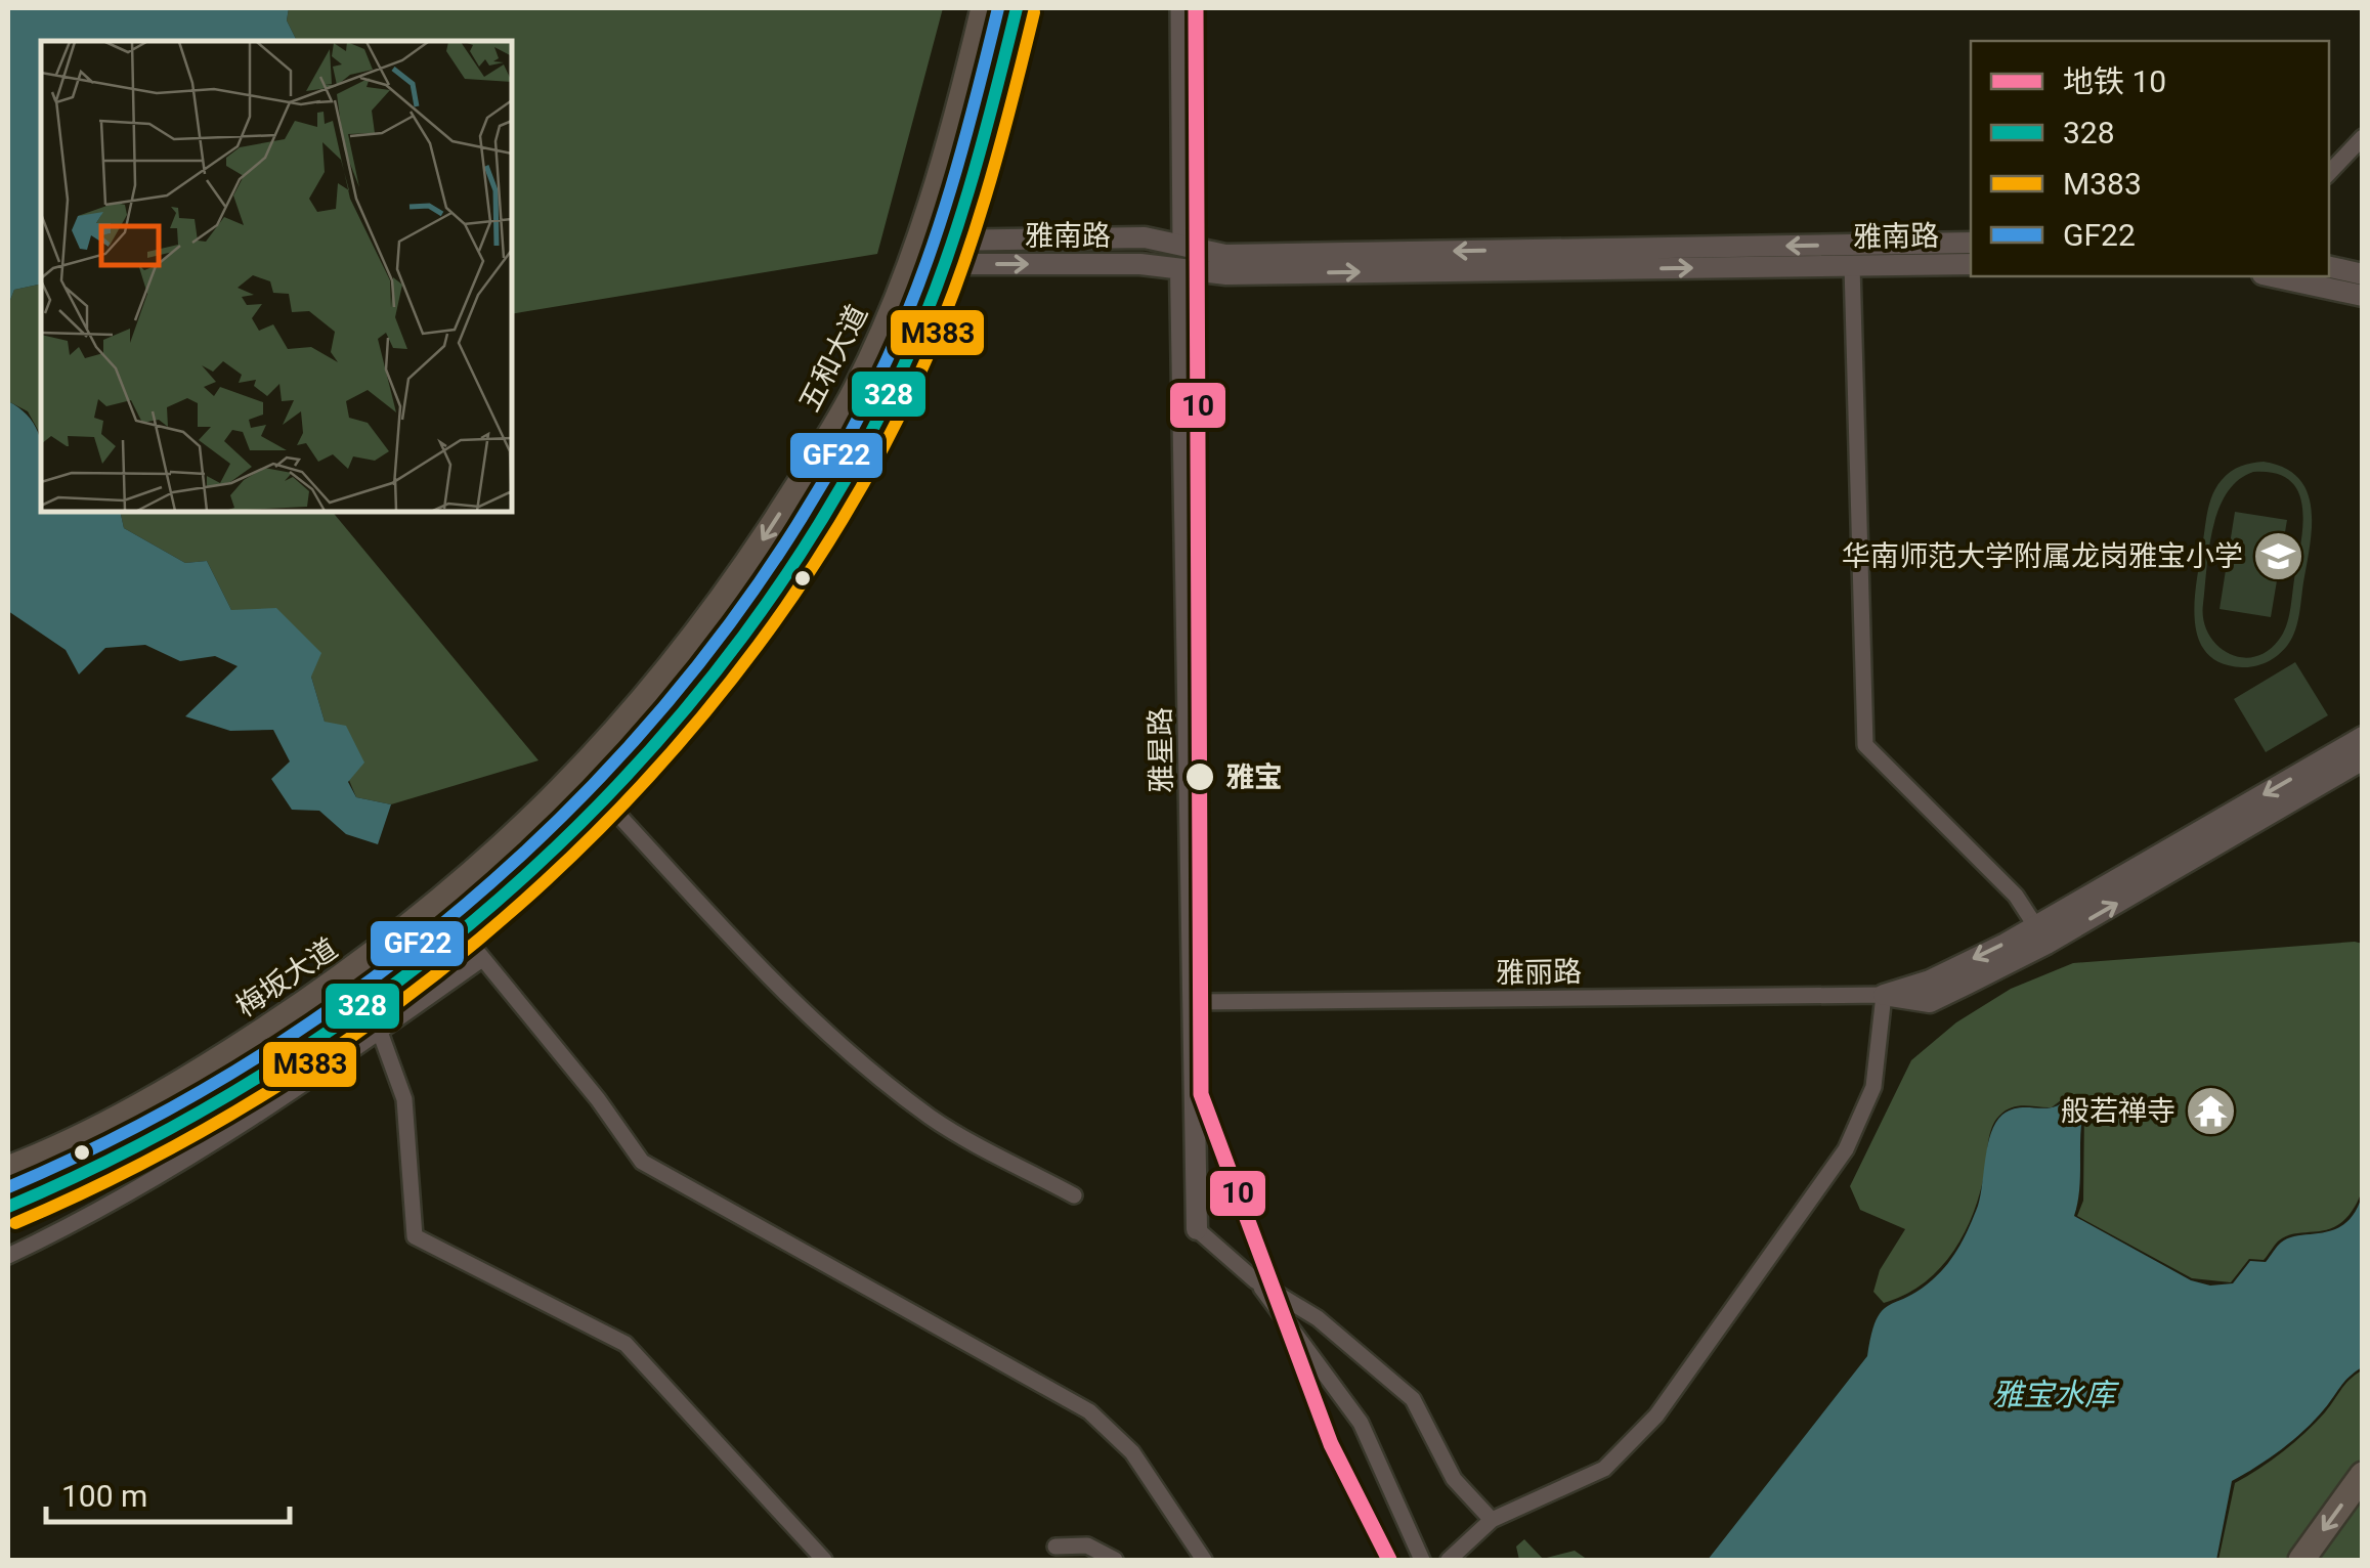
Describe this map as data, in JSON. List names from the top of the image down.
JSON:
{
  "streets": {
    "main road": ["五和大道", "梅坂大道"],
    "street": ["雅南路", "雅星路", "雅丽路"]
  },
  "crossings": [
    ["雅南路", "五和大道"],
    ["雅南路", "雅星路"],
    ["五和大道", "梅坂大道"],
    ["雅星路", "雅丽路"]
  ],
  "water": ["雅宝水库"],
  "places": {
    "school or university": ["华南师范大学附属龙岗雅宝小学"],
    "other": ["雅宝"],
    "temple": ["般若禅寺"]
  },
  "lines": [
    "metro line 10",
    "transit line 328",
    "transit line GF22",
    "transit line M383"
  ],
  "legend": [
    "地铁 10",
    "328",
    "M383",
    "GF22"
  ],
  "scale_bar": "100 m"
}
